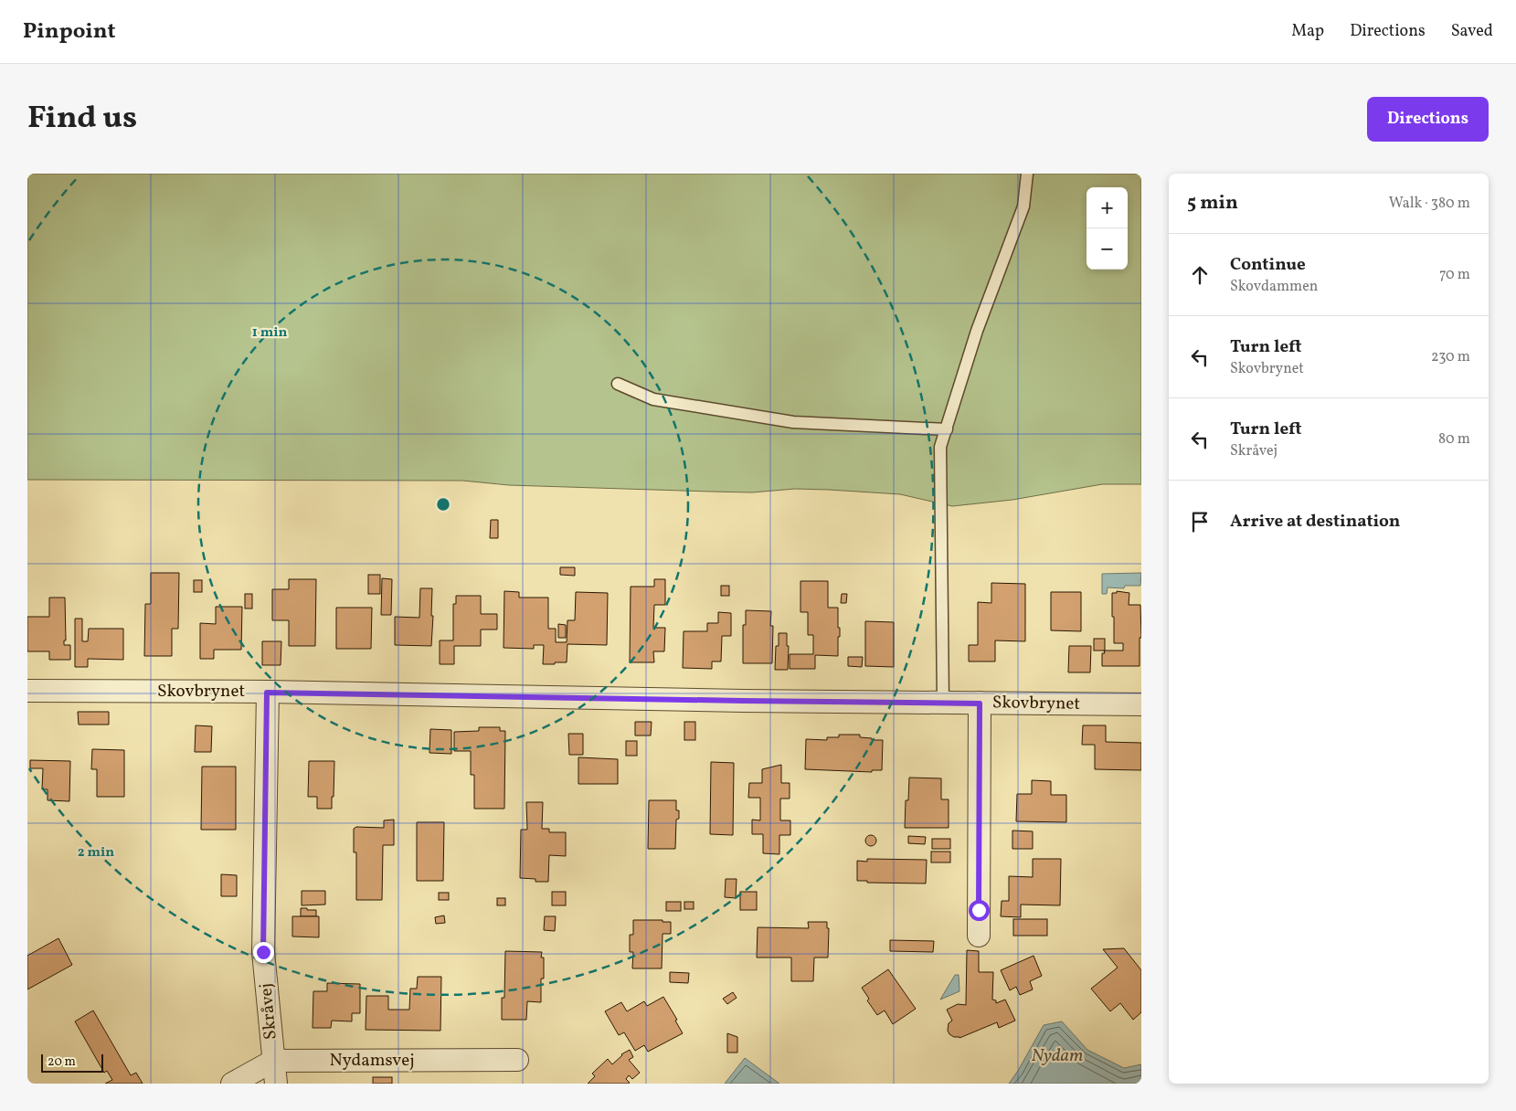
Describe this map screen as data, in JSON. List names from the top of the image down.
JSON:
{
  "streets": {
    "street": ["Skovbrynet", "Skråvej", "Nydamsvej"]
  },
  "crossings": [
    ["Skovbrynet", "Skråvej"],
    ["Skråvej", "Nydamsvej"]
  ],
  "water": ["Nydam"],
  "scale_bar": "20 m",
  "page": {
    "header": "Pinpoint",
    "nav": ["Map", "Directions", "Saved"],
    "title": "Find us",
    "buttons": "Directions",
    "heading": ["5 min", "Walk · 380 m"],
    "map_buttons": ["+", "−"],
    "list": [
      ["Continue", "Skovdammen", "70 m"],
      ["Turn left", "Skovbrynet", "230 m"],
      ["Turn left", "Skråvej", "80 m"],
      "Arrive at destination"
    ],
    "scale": "20 m"
  },
  "rings": ["1 min", "2 min"]
}
